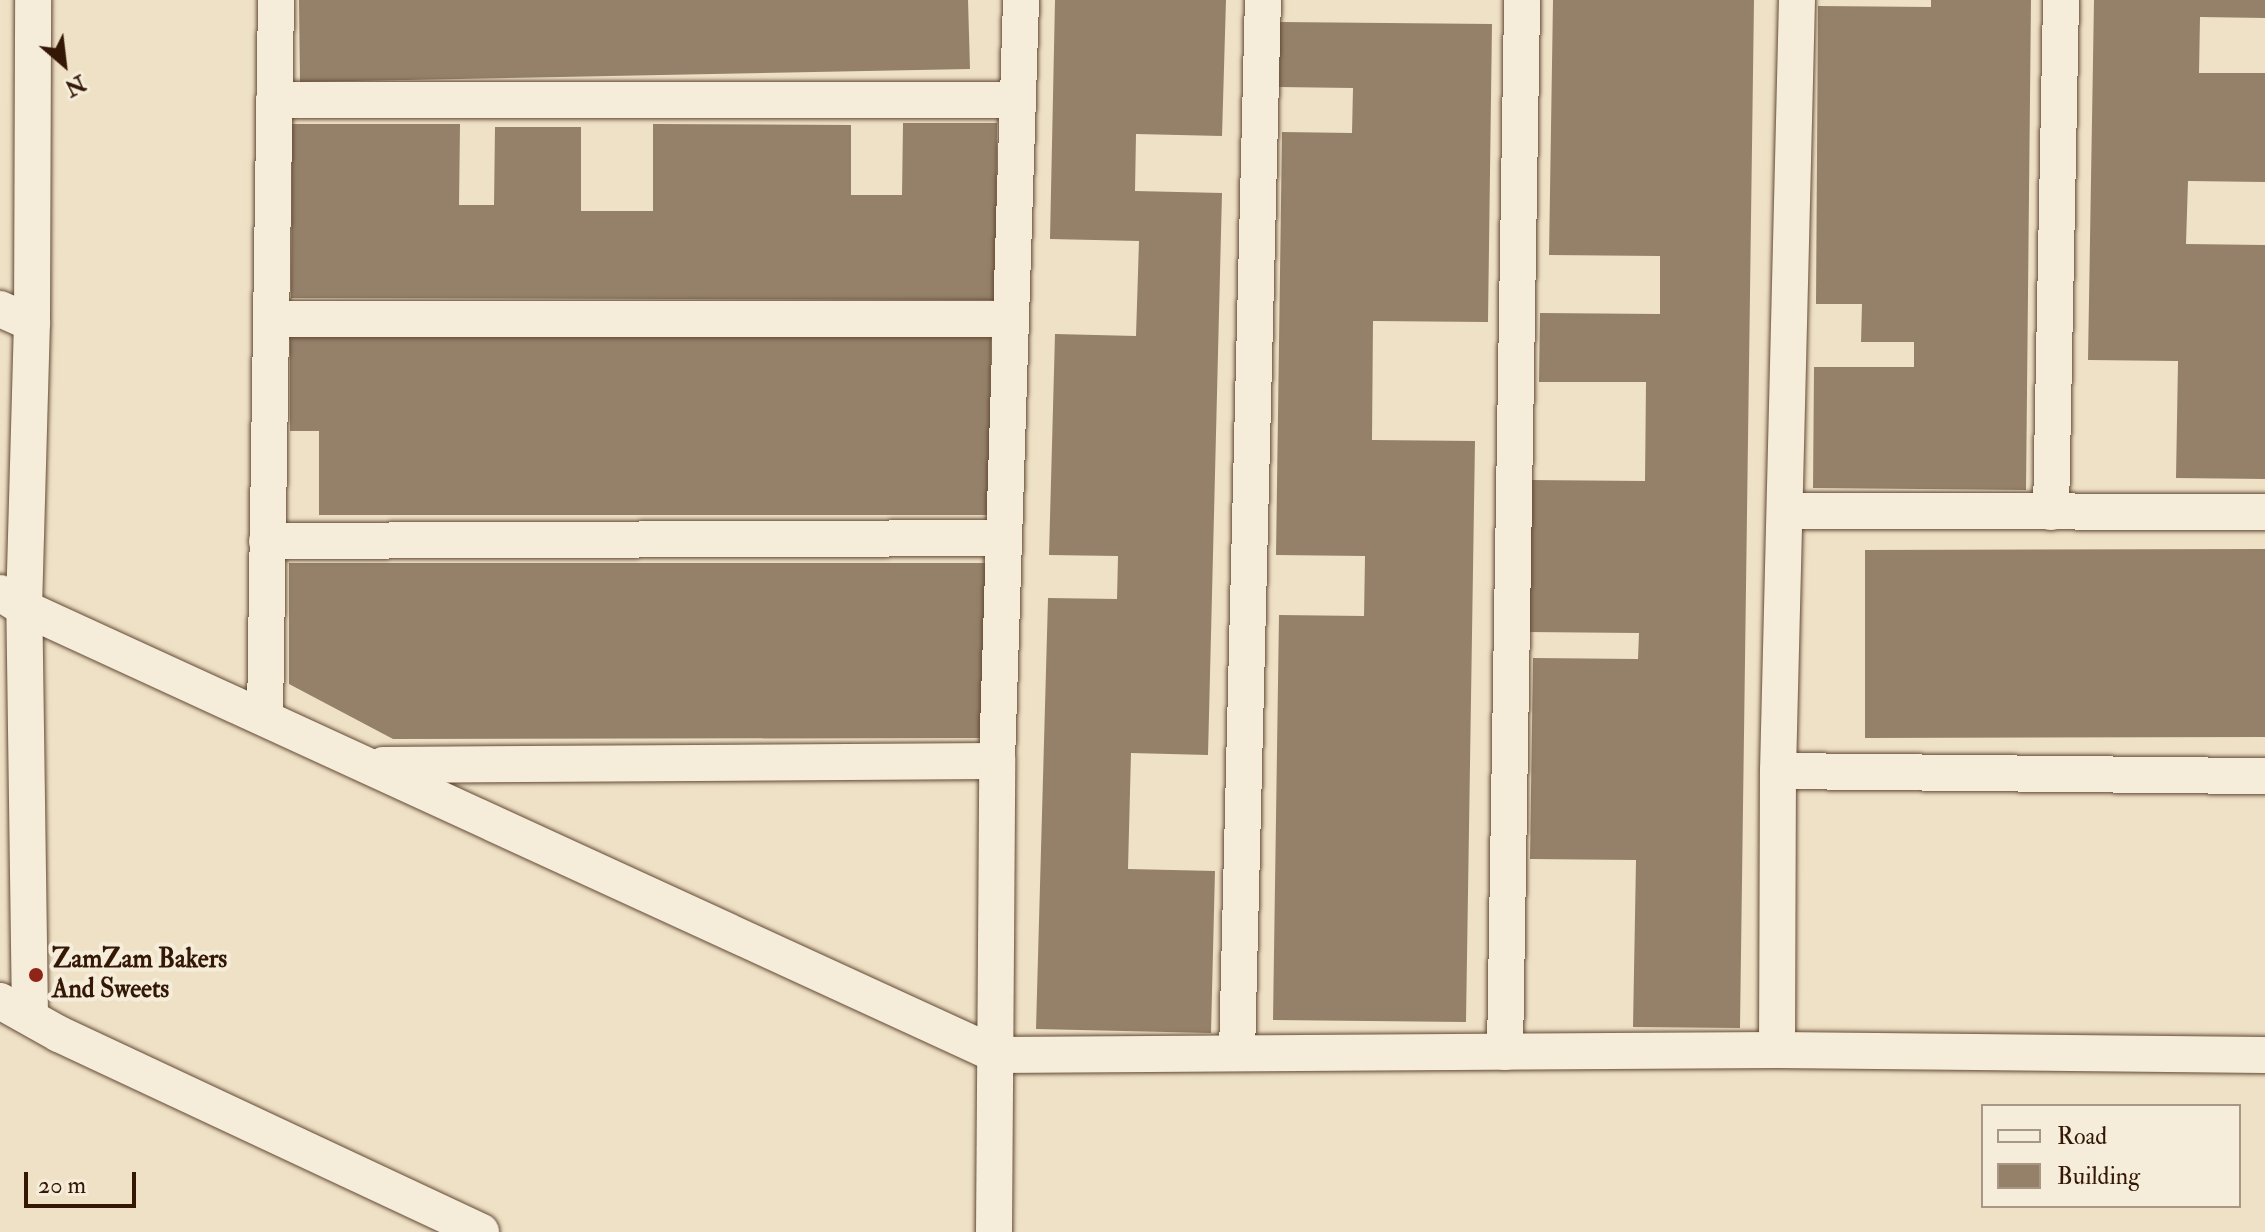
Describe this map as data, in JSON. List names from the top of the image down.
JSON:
{
  "places": ["ZamZam Bakers And Sweets"],
  "legend": ["Road", "Building"],
  "scale_bar": "20 m",
  "north": "bottom right"
}
